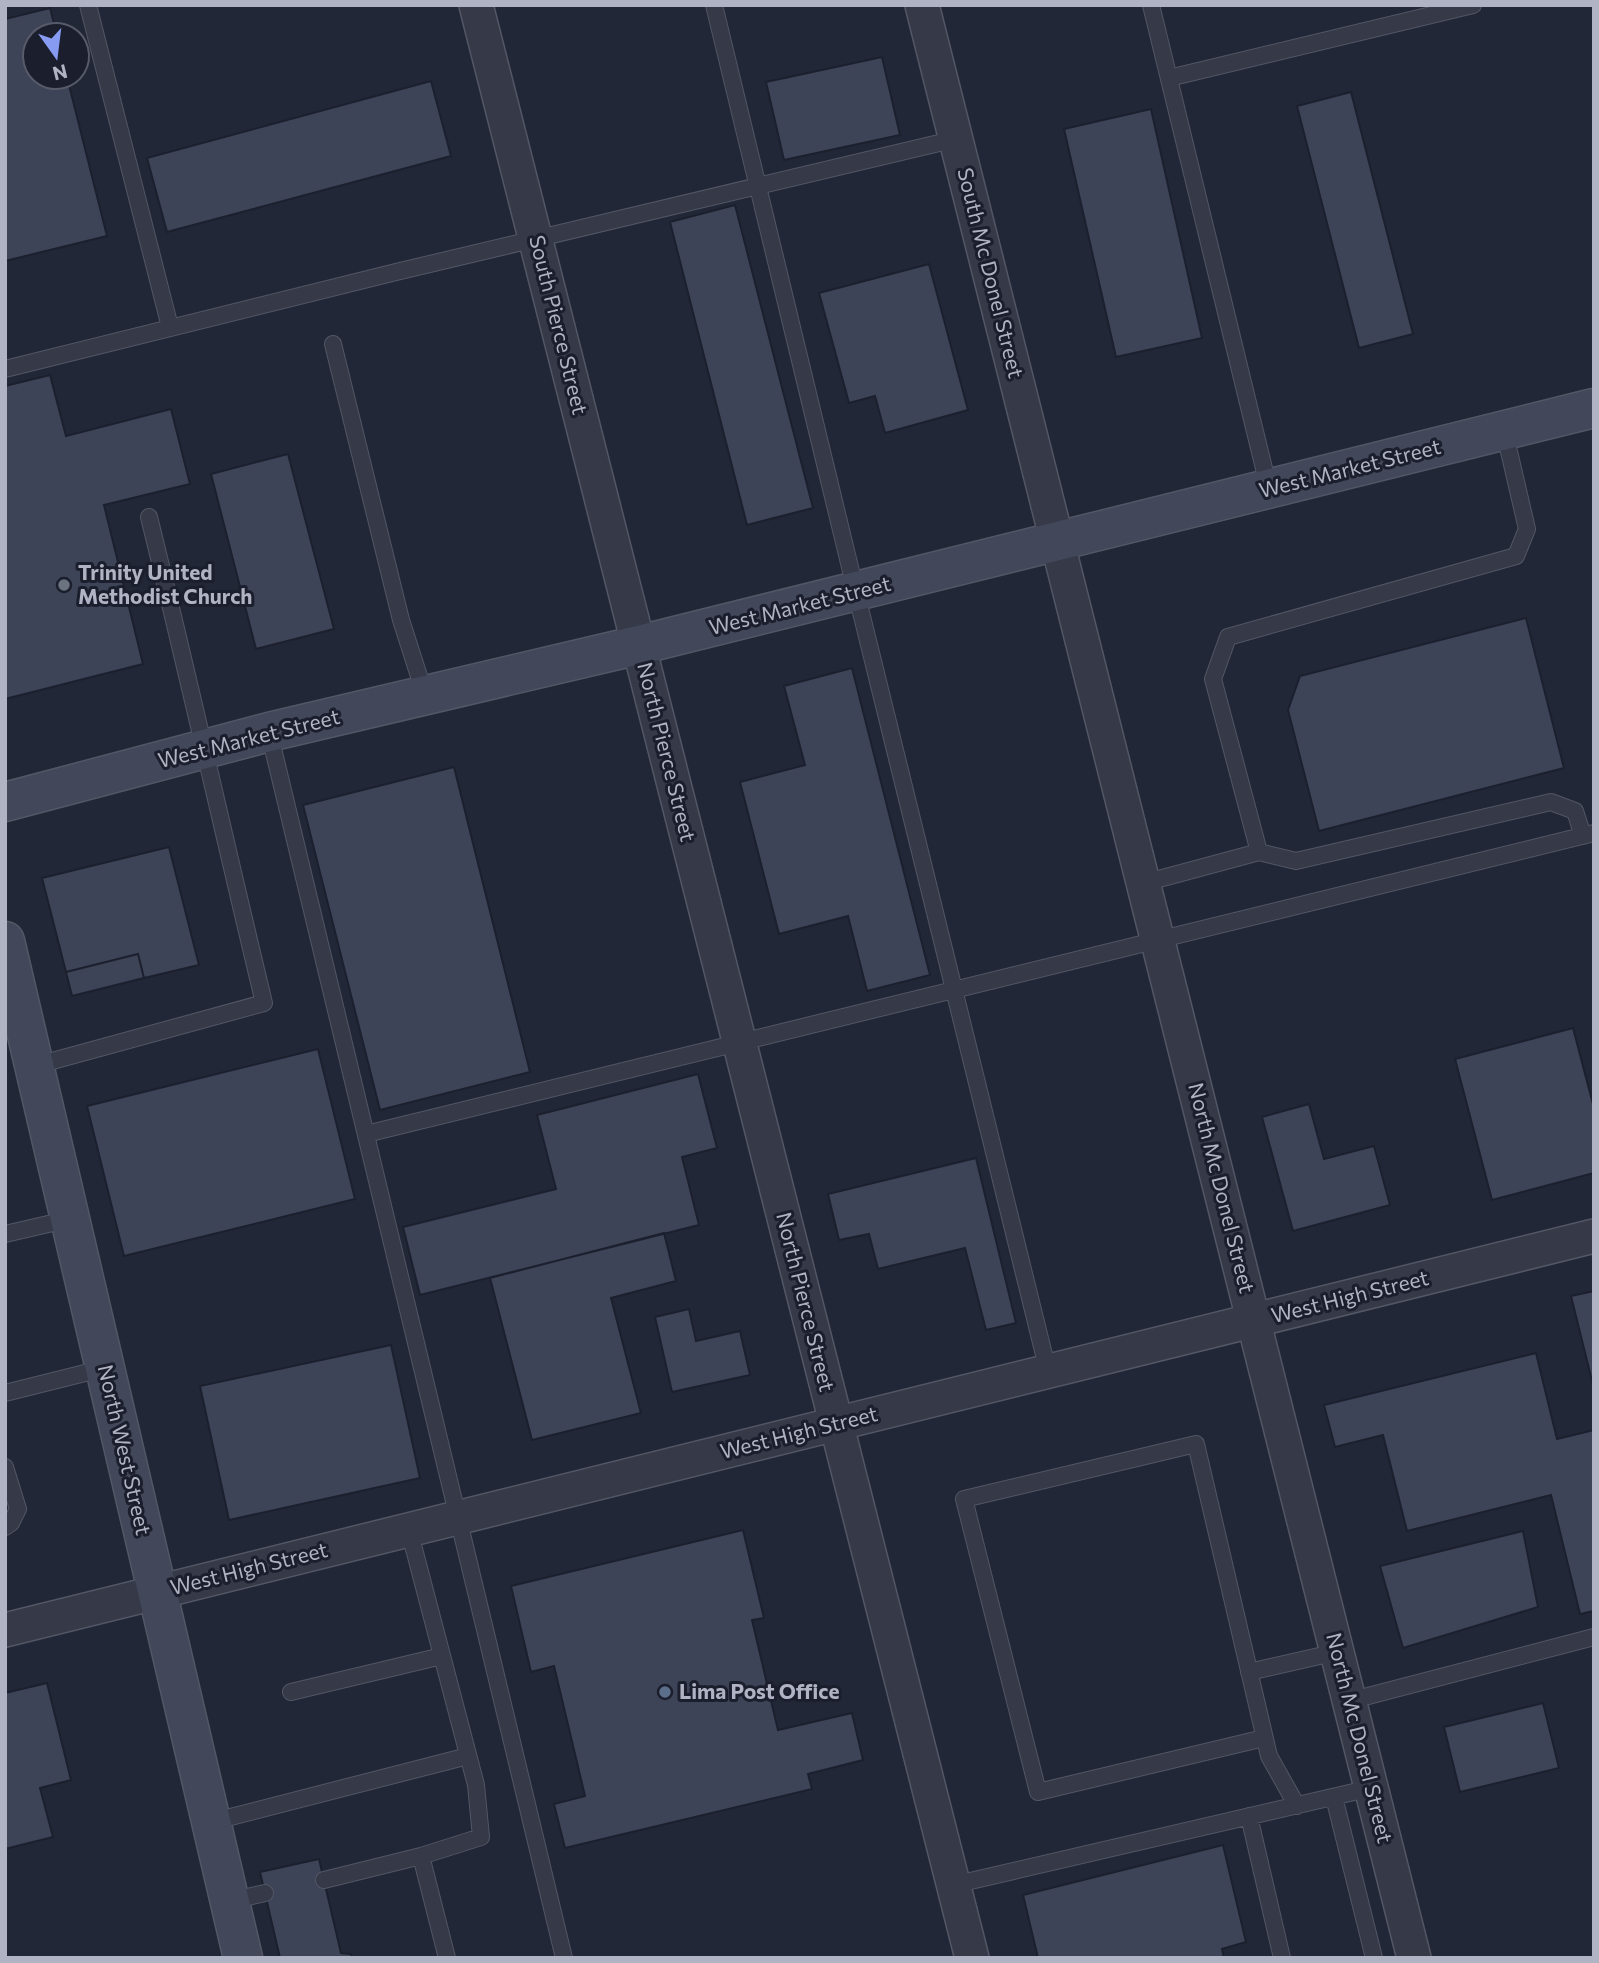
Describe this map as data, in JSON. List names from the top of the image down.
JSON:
{
  "streets": {
    "street": [
      "South Mc Donel Street",
      "South Pierce Street",
      "West Market Street",
      "North Pierce Street",
      "North Mc Donel Street",
      "West High Street",
      "North West Street"
    ]
  },
  "crossings": [
    ["South Mc Donel Street", "West Market Street"],
    ["South Mc Donel Street", "North Mc Donel Street"],
    ["South Pierce Street", "West Market Street"],
    ["South Pierce Street", "North Pierce Street"],
    ["West Market Street", "North Pierce Street"],
    ["West Market Street", "North Mc Donel Street"],
    ["North Pierce Street", "West High Street"],
    ["North Mc Donel Street", "West High Street"],
    ["West High Street", "North West Street"]
  ],
  "places": ["Trinity United Methodist Church", "Lima Post Office"],
  "north": "bottom"
}
